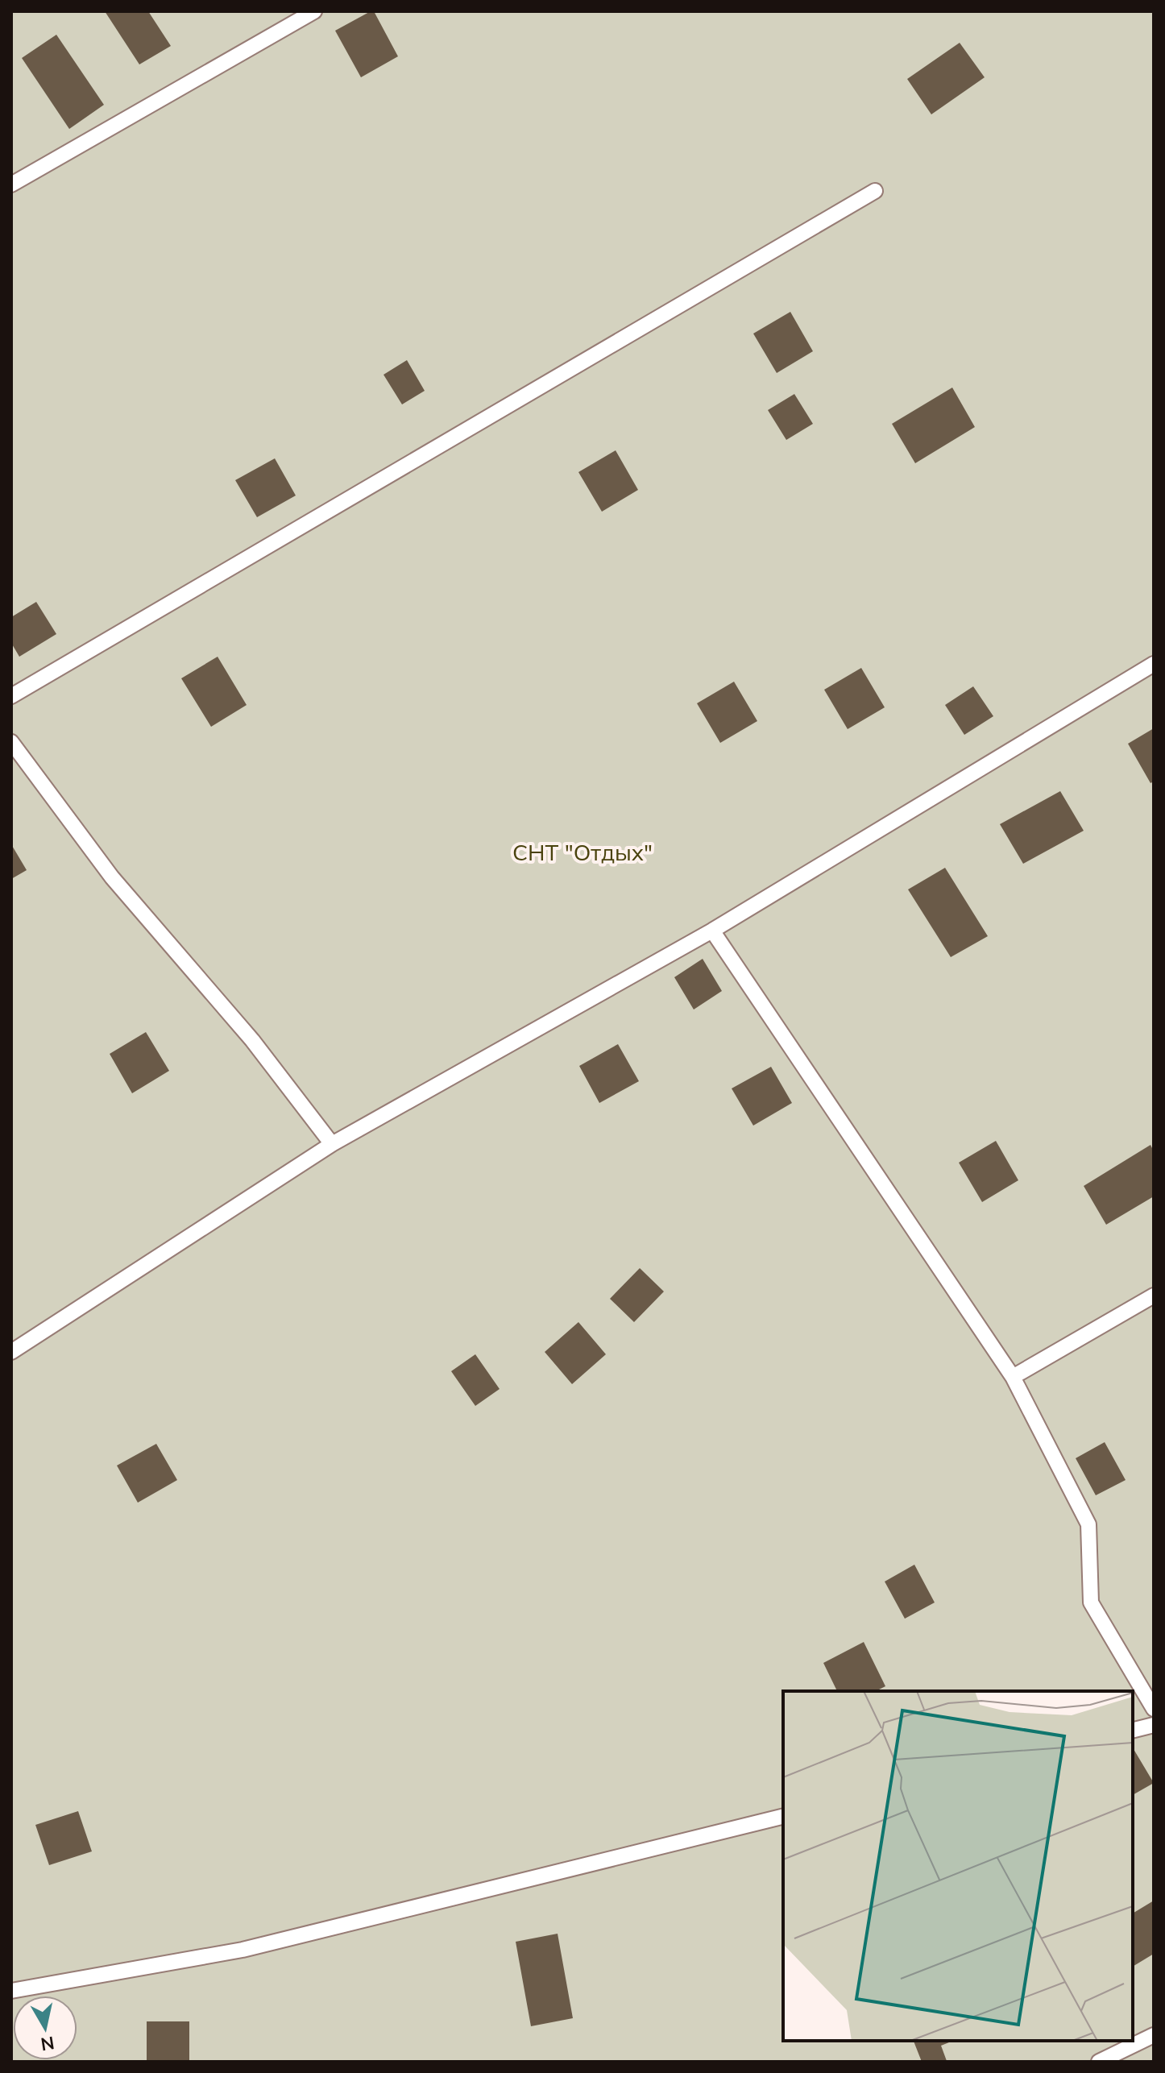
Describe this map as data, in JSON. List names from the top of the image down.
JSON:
{
  "parks": ["СНТ \"Отдых\""],
  "north": "bottom"
}
